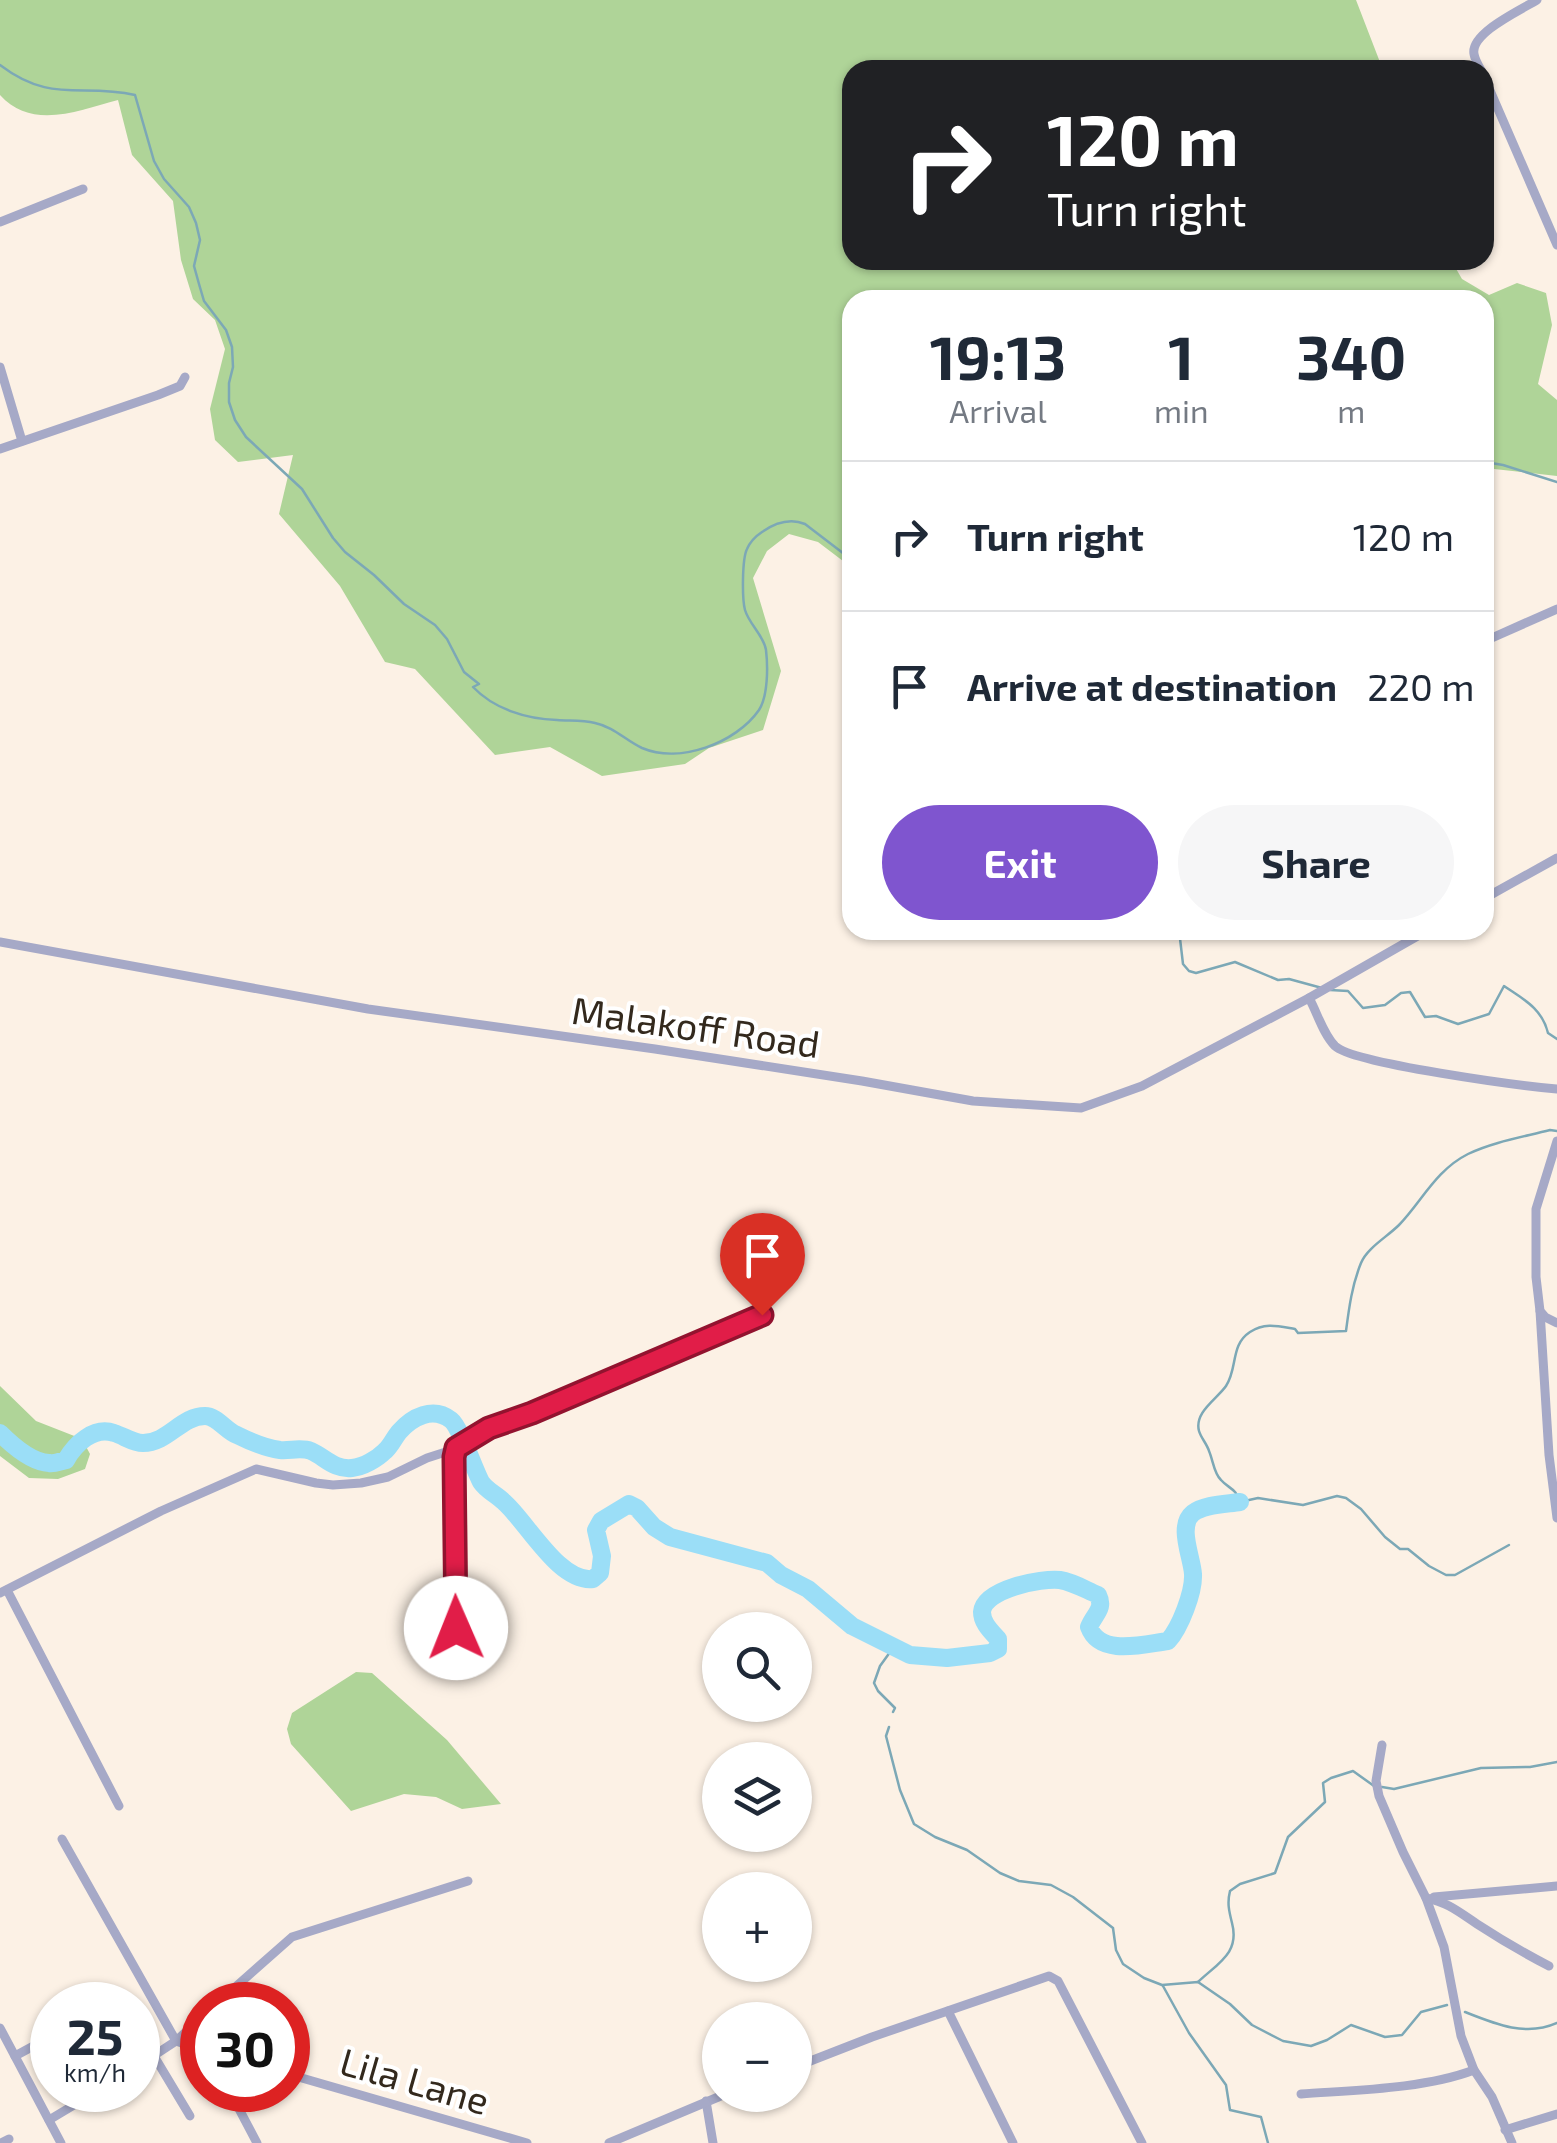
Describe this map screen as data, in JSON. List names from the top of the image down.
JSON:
{
  "streets": {
    "street": ["Malakoff Road", "Lila Lane"]
  },
  "page": {
    "turn": ["120 m", "Turn right"],
    "eta": [
      "19:13",
      "Arrival",
      "1",
      "min",
      "340",
      "m"
    ],
    "list": [
      {
        "name": "Turn right",
        "value": "120 m"
      },
      {
        "name": "Arrive at destination",
        "value": "220 m"
      }
    ],
    "buttons": ["Exit", "Share"],
    "map_buttons": ["+", "−"],
    "speed": "25 km/h",
    "limit": "30"
  }
}
